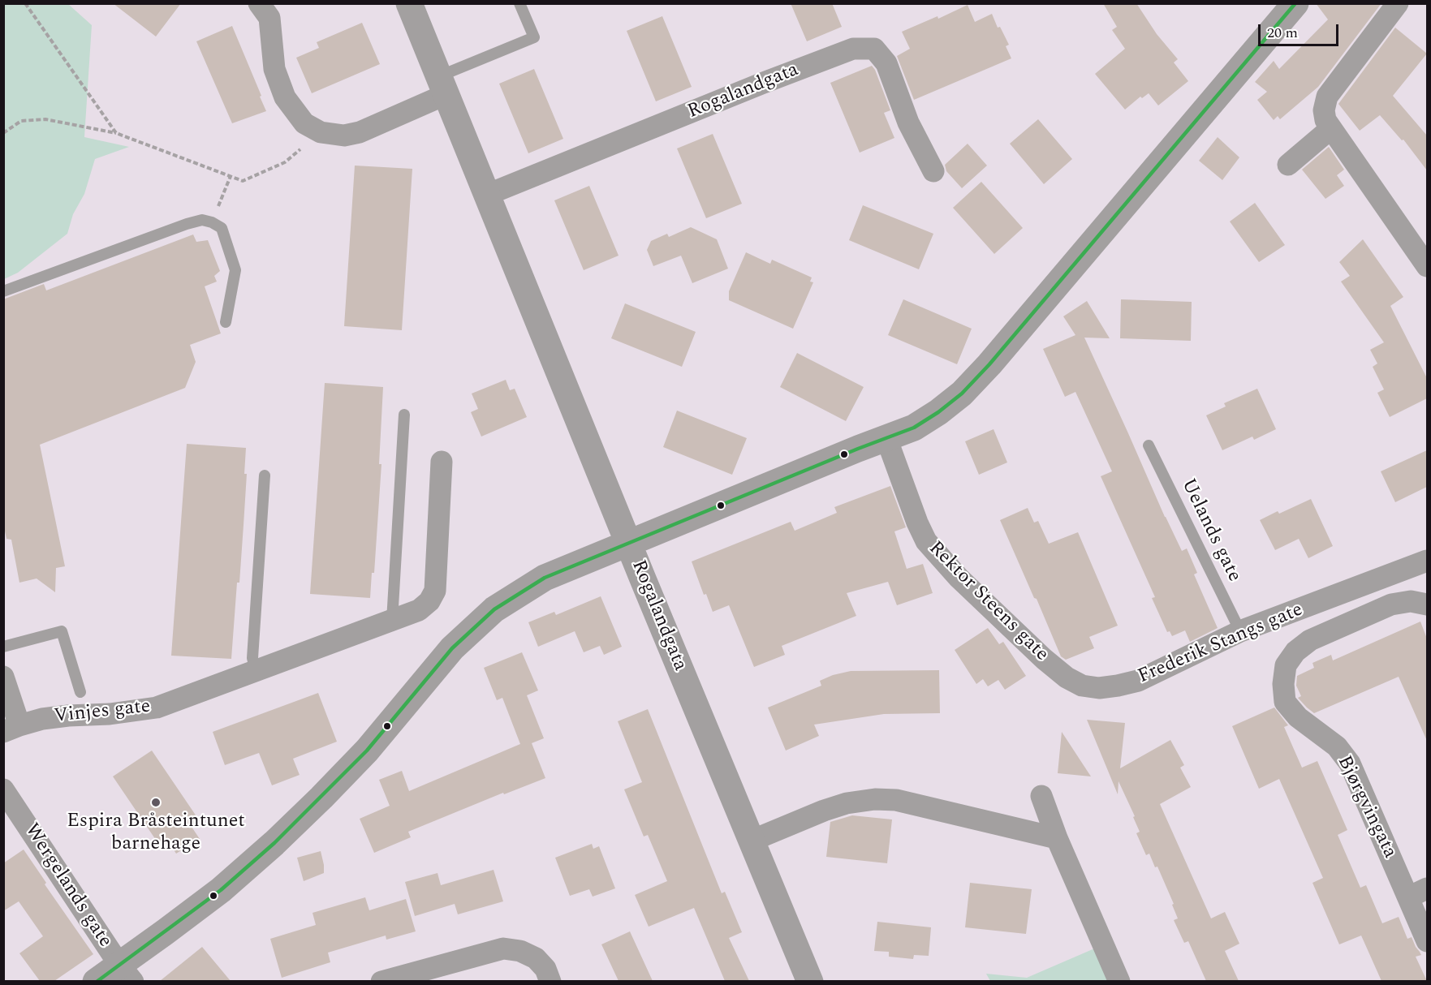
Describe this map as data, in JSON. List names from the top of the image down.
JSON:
{
  "streets": {
    "street": [
      "Rogalandgata",
      "Rektor Steens gate",
      "Frederik Stangs gate",
      "Vinjes gate",
      "Bjørgvingata",
      "Wergelands gate"
    ],
    "lane": ["Uelands gate"]
  },
  "crossings": [
    ["Uelands gate", "Frederik Stangs gate"],
    ["Rektor Steens gate", "Frederik Stangs gate"]
  ],
  "places": ["Espira Bråsteintunet barnehage"],
  "scale_bar": "20 m"
}
